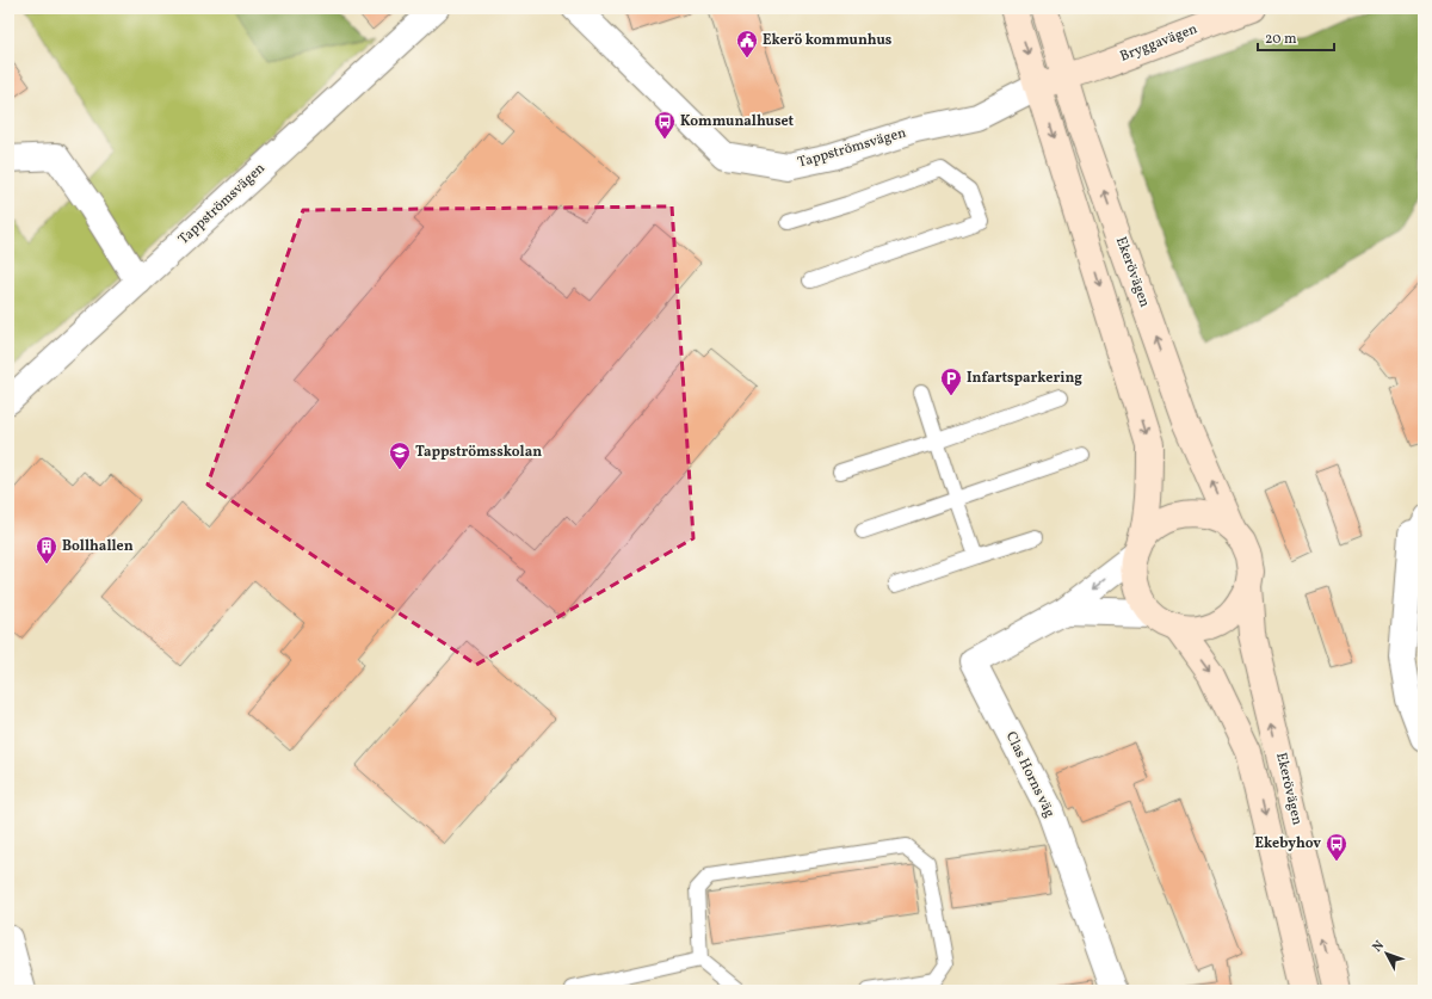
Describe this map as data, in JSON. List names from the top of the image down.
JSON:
{
  "streets": {
    "main road": ["Bryggavägen", "Ekerövägen"],
    "street": ["Tappströmsvägen", "Clas Horns väg"]
  },
  "crossings": [
    ["Bryggavägen", "Tappströmsvägen"],
    ["Bryggavägen", "Ekerövägen"],
    ["Tappströmsvägen", "Ekerövägen"],
    ["Ekerövägen", "Clas Horns väg"]
  ],
  "places": {
    "public building": ["Ekerö kommunhus"],
    "bus stop": ["Kommunalhuset", "Ekebyhov"],
    "parking": ["Infartsparkering"],
    "school or university": ["Tappströmsskolan"],
    "building": ["Bollhallen"]
  },
  "scale_bar": "20 m",
  "north": "top left"
}
